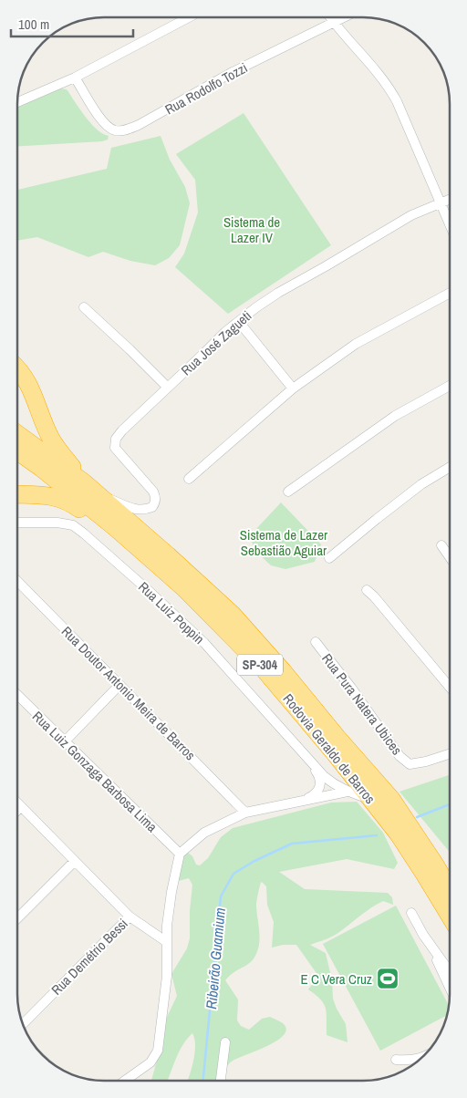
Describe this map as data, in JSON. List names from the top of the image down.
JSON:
{
  "streets": {
    "highway": ["SP-304", "Rodovia Geraldo de Barros"],
    "street": [
      "Rua Rodolfo Tozzi",
      "Rua José Zagueti",
      "Rua Luiz Poppin",
      "Rua Doutor Antonio Meira de Barros",
      "Rua Pura Natera Ubices",
      "Rua Luiz Gonzaga Barbosa Lima",
      "Rua Demétrio Bessi"
    ]
  },
  "crossings": [
    ["Rua José Zagueti", "Rodovia Geraldo de Barros"],
    ["Rua Luiz Poppin", "Rodovia Geraldo de Barros"]
  ],
  "water": ["Ribeirão Guamium"],
  "parks": ["Sistema de Lazer IV", "Sistema de Lazer Sebastião Aguiar"],
  "places": {
    "sports": ["E C Vera Cruz"]
  },
  "scale_bar": "100 m"
}
